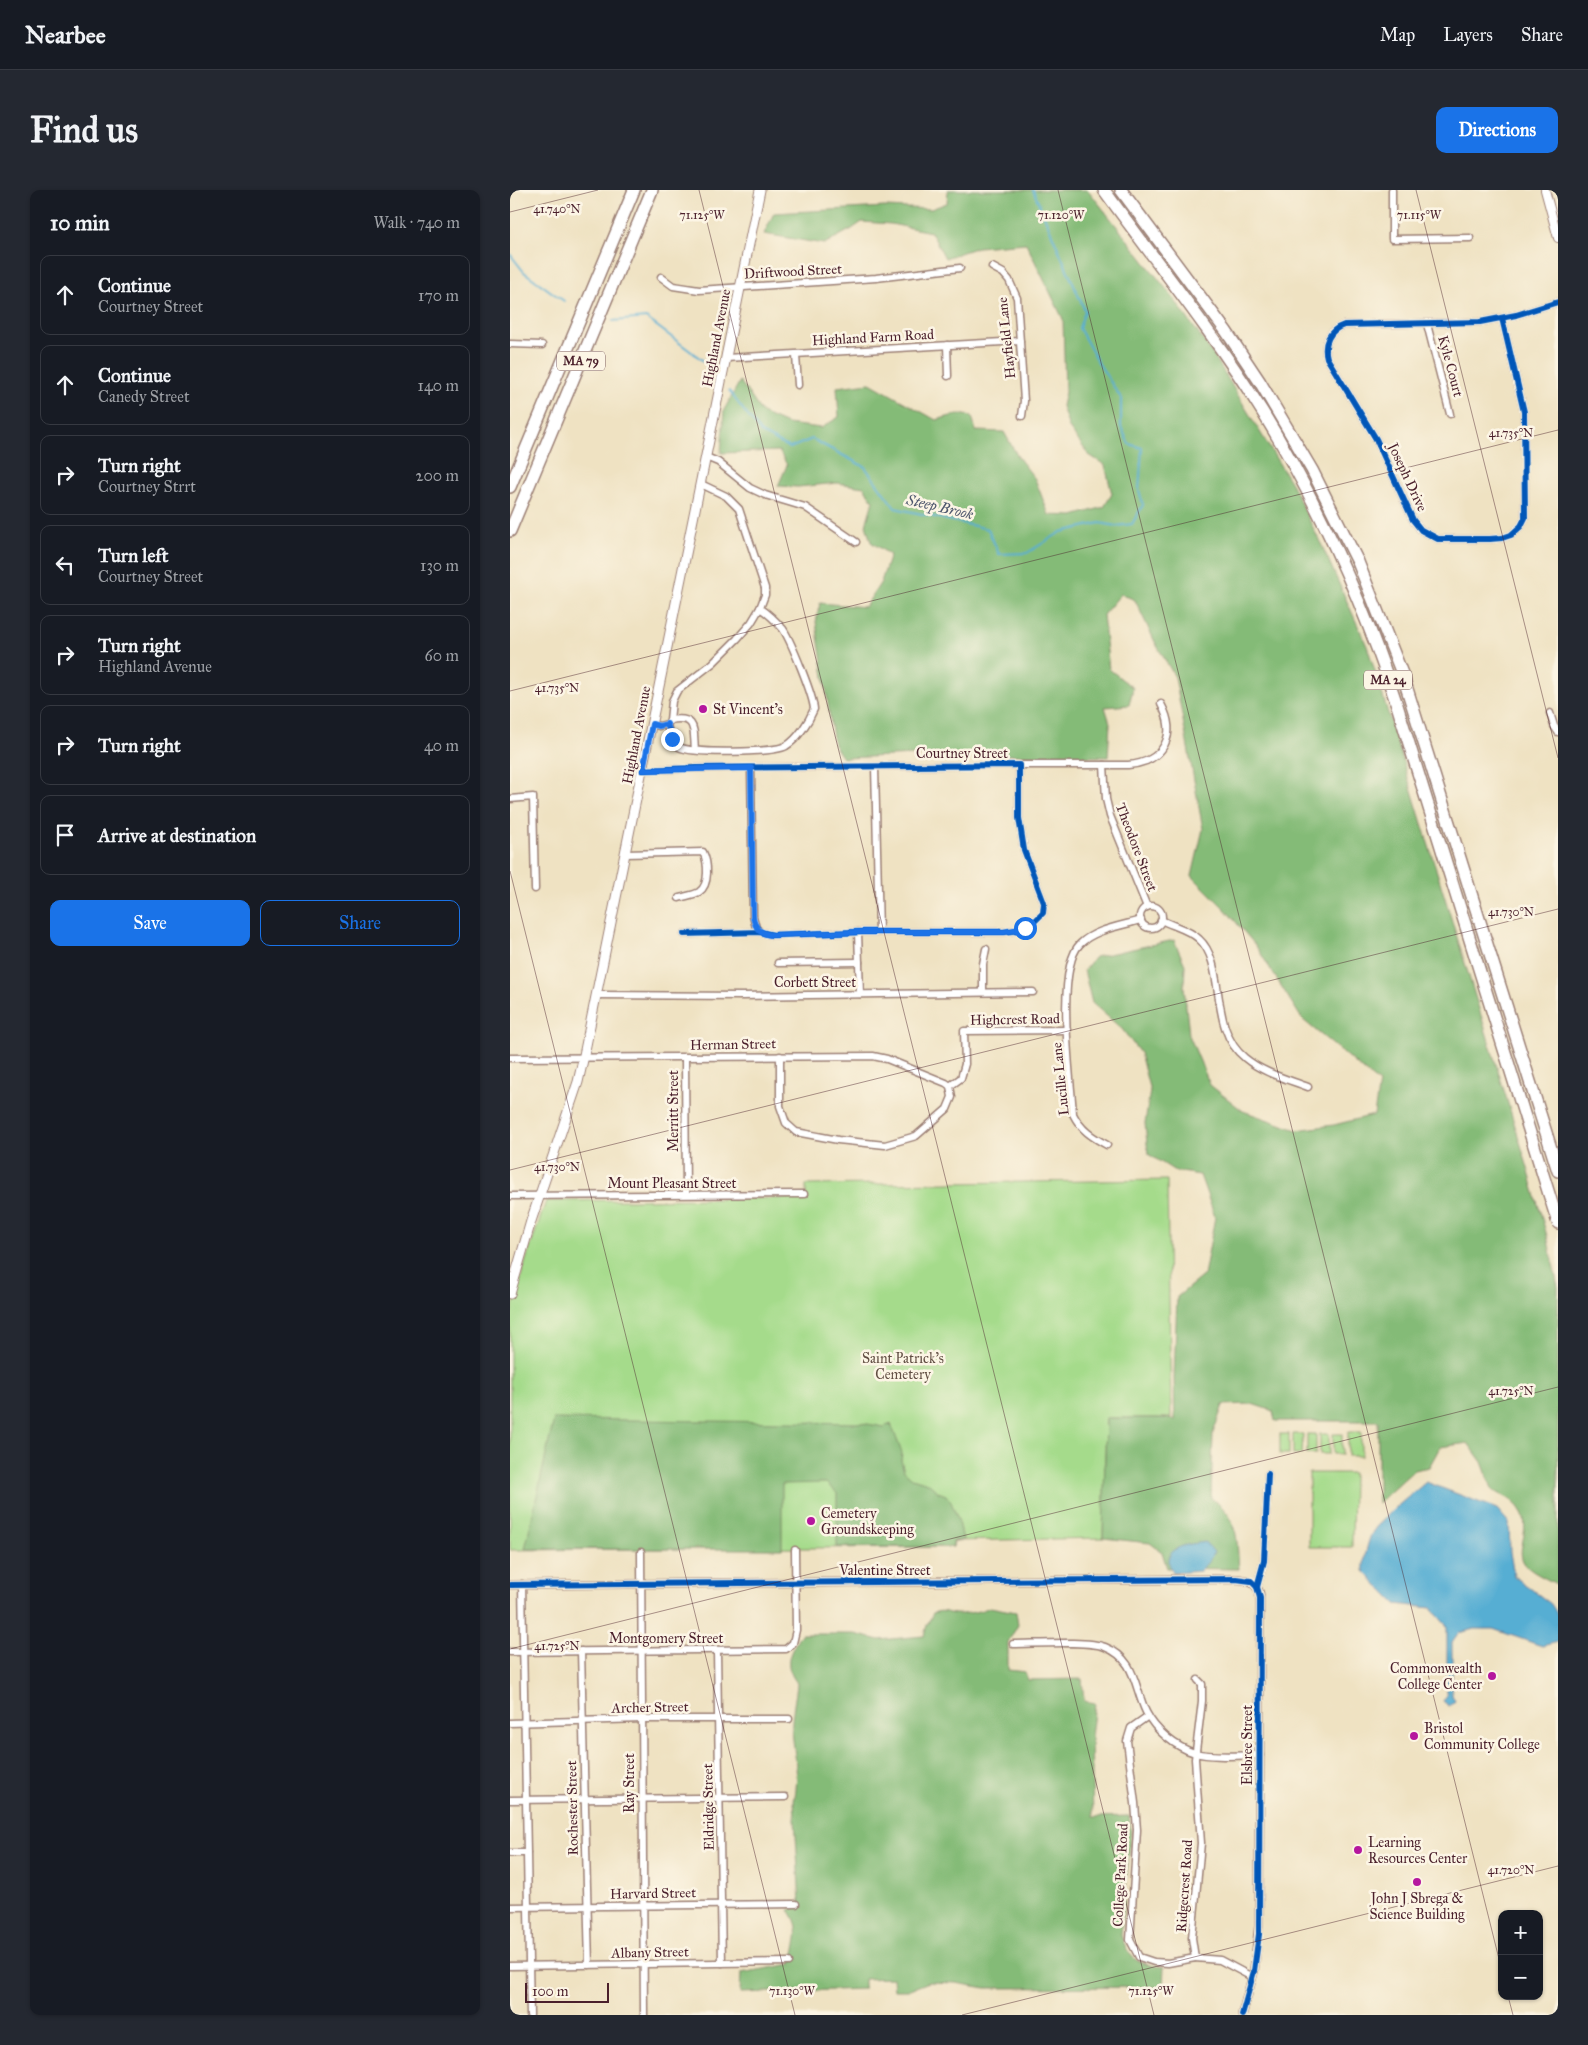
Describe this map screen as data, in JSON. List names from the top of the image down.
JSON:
{
  "streets": {
    "highway": ["MA 79", "MA 24"],
    "main road": ["Highland Avenue"],
    "street": [
      "Driftwood Street",
      "Highland Farm Road",
      "Hayfield Lane",
      "Kyle Court",
      "Joseph Drive",
      "Courtney Street",
      "Theodore Street",
      "Corbett Street",
      "Highcrest Road",
      "Herman Street",
      "Lucille Lane",
      "Merritt Street",
      "Mount Pleasant Street",
      "Valentine Street",
      "Montgomery Street",
      "Archer Street",
      "Elsbree Street",
      "Ray Street",
      "Eldridge Street",
      "Rochester Street",
      "College Park Road",
      "Ridgecrest Road",
      "Harvard Street",
      "Albany Street"
    ]
  },
  "crossings": [
    ["Driftwood Street", "Highland Avenue"],
    ["Highland Farm Road", "Highland Avenue"],
    ["Highland Farm Road", "Hayfield Lane"],
    ["Highland Avenue", "Courtney Street"],
    ["Highland Avenue", "Corbett Street"],
    ["Highland Avenue", "Herman Street"],
    ["Highland Avenue", "Mount Pleasant Street"],
    ["Kyle Court", "Joseph Drive"],
    ["Courtney Street", "Theodore Street"],
    ["Theodore Street", "Lucille Lane"],
    ["Highcrest Road", "Herman Street"],
    ["Highcrest Road", "Lucille Lane"],
    ["Herman Street", "Merritt Street"],
    ["Merritt Street", "Mount Pleasant Street"],
    ["Valentine Street", "Montgomery Street"],
    ["Valentine Street", "Elsbree Street"],
    ["Valentine Street", "Ray Street"],
    ["Montgomery Street", "Ray Street"],
    ["Montgomery Street", "Eldridge Street"],
    ["Montgomery Street", "Rochester Street"],
    ["Archer Street", "Ray Street"],
    ["Archer Street", "Eldridge Street"],
    ["Archer Street", "Rochester Street"],
    ["Ray Street", "Harvard Street"],
    ["Ray Street", "Albany Street"],
    ["Eldridge Street", "Harvard Street"],
    ["Eldridge Street", "Albany Street"],
    ["Rochester Street", "Harvard Street"],
    ["Rochester Street", "Albany Street"],
    ["College Park Road", "Ridgecrest Road"]
  ],
  "water": ["Steep Brook"],
  "parks": ["Saint Patrick's Cemetery"],
  "places": [
    "St Vincent's",
    "Cemetery Groundskeeping",
    "Commonwealth College Center",
    "Bristol Community College",
    "Learning Resources Center",
    "John J Sbrega & Science Building"
  ],
  "scale_bar": "100 m",
  "page": {
    "header": "Nearbee",
    "nav": ["Map", "Layers", "Share"],
    "buttons": [
      "Directions",
      ["Save", "Share"]
    ],
    "title": "Find us",
    "heading": ["10 min", "Walk · 740 m"],
    "list": [
      ["Continue", "Courtney Street", "170 m"],
      ["Continue", "Canedy Street", "140 m"],
      ["Turn right", "Courtney Strrt", "200 m"],
      ["Turn left", "Courtney Street", "130 m"],
      ["Turn right", "Highland Avenue", "60 m"],
      ["Turn right", "40 m"],
      "Arrive at destination"
    ],
    "map_buttons": ["+", "−"],
    "scale": "100 m"
  },
  "coordinates": [
    "41.740°N",
    "71.125°W",
    "71.120°W",
    "71.115°W",
    "41.735°N",
    "41.730°N",
    "41.725°N",
    "41.720°N",
    "71.130°W"
  ]
}
